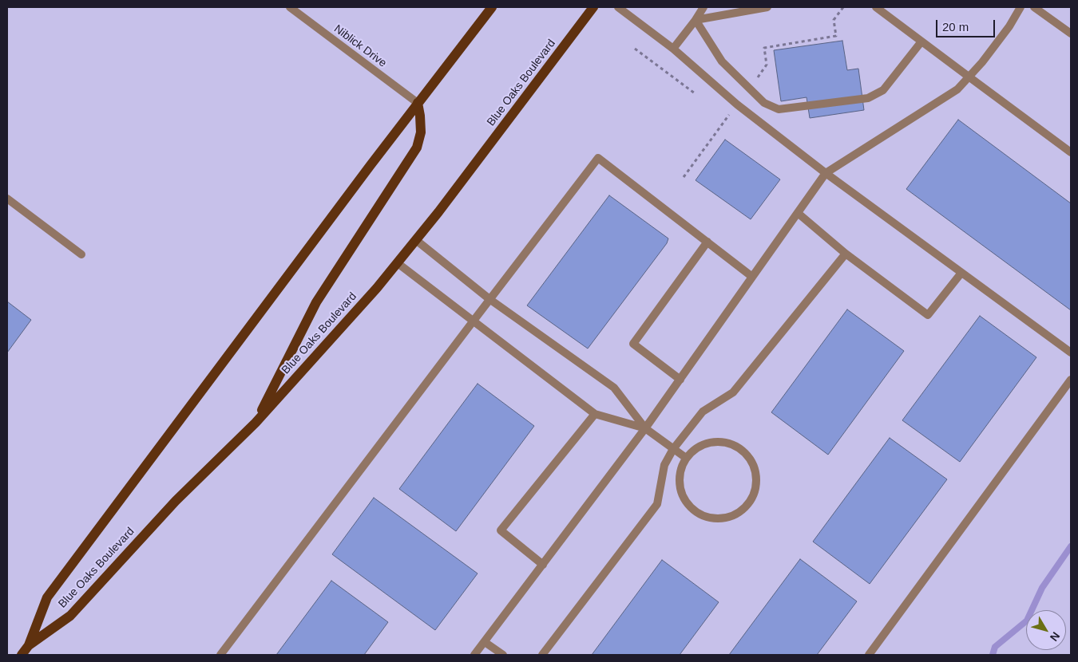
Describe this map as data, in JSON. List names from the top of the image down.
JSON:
{
  "streets": {
    "main road": ["Blue Oaks Boulevard"],
    "street": ["Niblick Drive"]
  },
  "crossings": [
    ["Niblick Drive", "Blue Oaks Boulevard"]
  ],
  "scale_bar": "20 m",
  "north": "bottom right"
}
